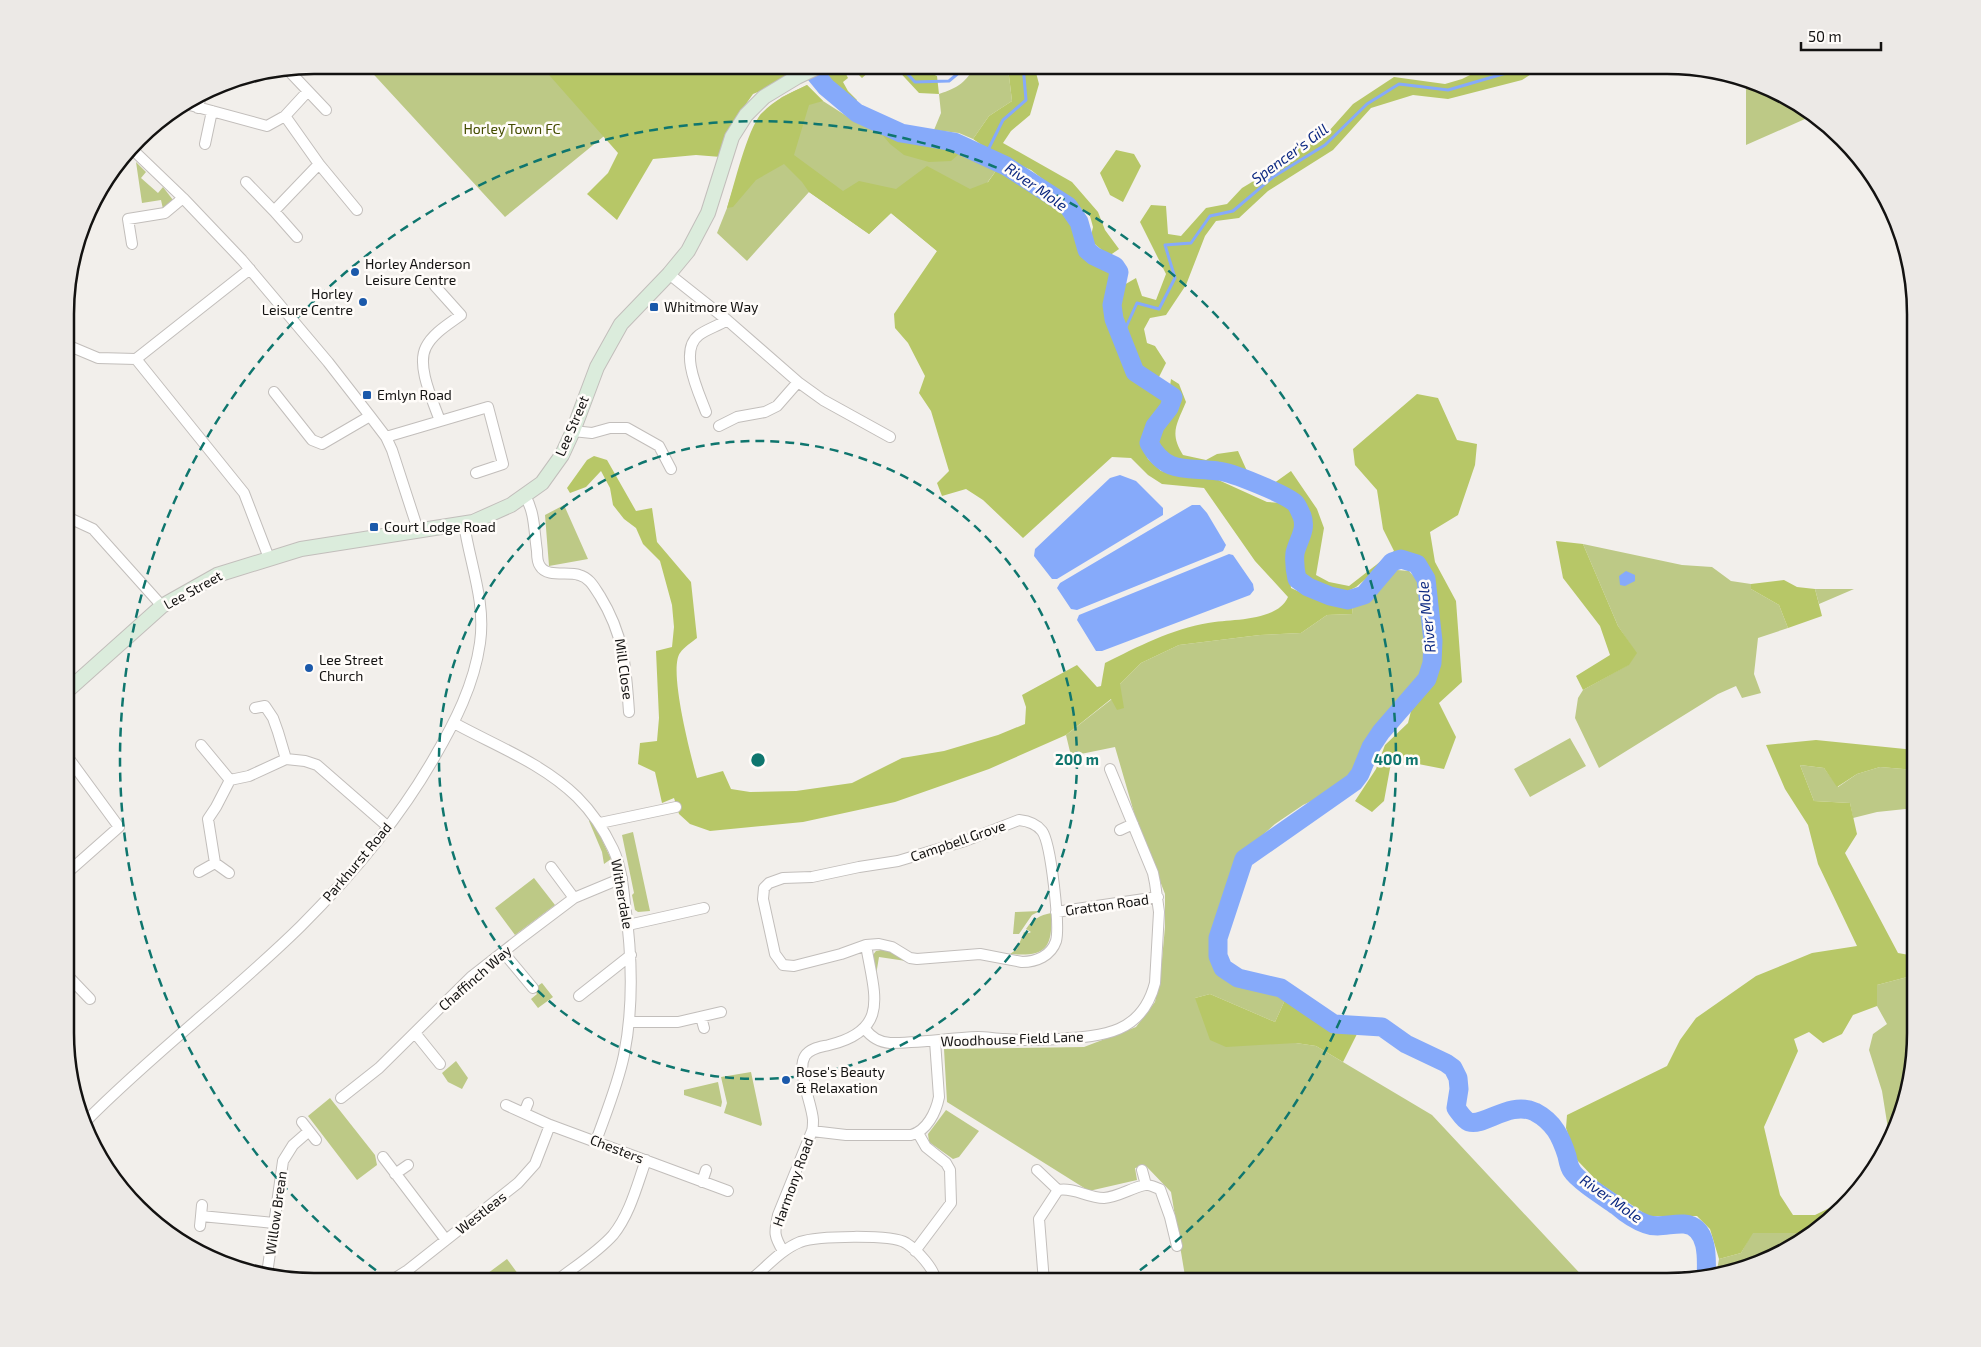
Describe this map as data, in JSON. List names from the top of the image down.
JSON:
{
  "streets": {
    "street": [
      "Lee Street",
      "Mill Close",
      "Campbell Grove",
      "Parkhurst Road",
      "Witherdale",
      "Gratton Road",
      "Chaffinch Way",
      "Woodhouse Field Lane",
      "Chesters",
      "Harmony Road",
      "Willow Brean",
      "Westleas"
    ]
  },
  "crossings": [
    ["Lee Street", "Mill Close"],
    ["Lee Street", "Parkhurst Road"],
    ["Campbell Grove", "Gratton Road"],
    ["Parkhurst Road", "Witherdale"],
    ["Witherdale", "Chaffinch Way"],
    ["Witherdale", "Chesters"],
    ["Gratton Road", "Woodhouse Field Lane"],
    ["Woodhouse Field Lane", "Harmony Road"],
    ["Chesters", "Westleas"]
  ],
  "water": ["Spencer's Gill", "River Mole"],
  "parks": ["Horley Town FC"],
  "places": {
    "other": [
      "Horley Anderson Leisure Centre",
      "Horley Leisure Centre",
      "Lee Street Church",
      "Rose's Beauty & Relaxation"
    ],
    "transit": ["Whitmore Way", "Emlyn Road", "Court Lodge Road"]
  },
  "scale_bar": "50 m",
  "rings": ["200 m", "400 m"]
}
